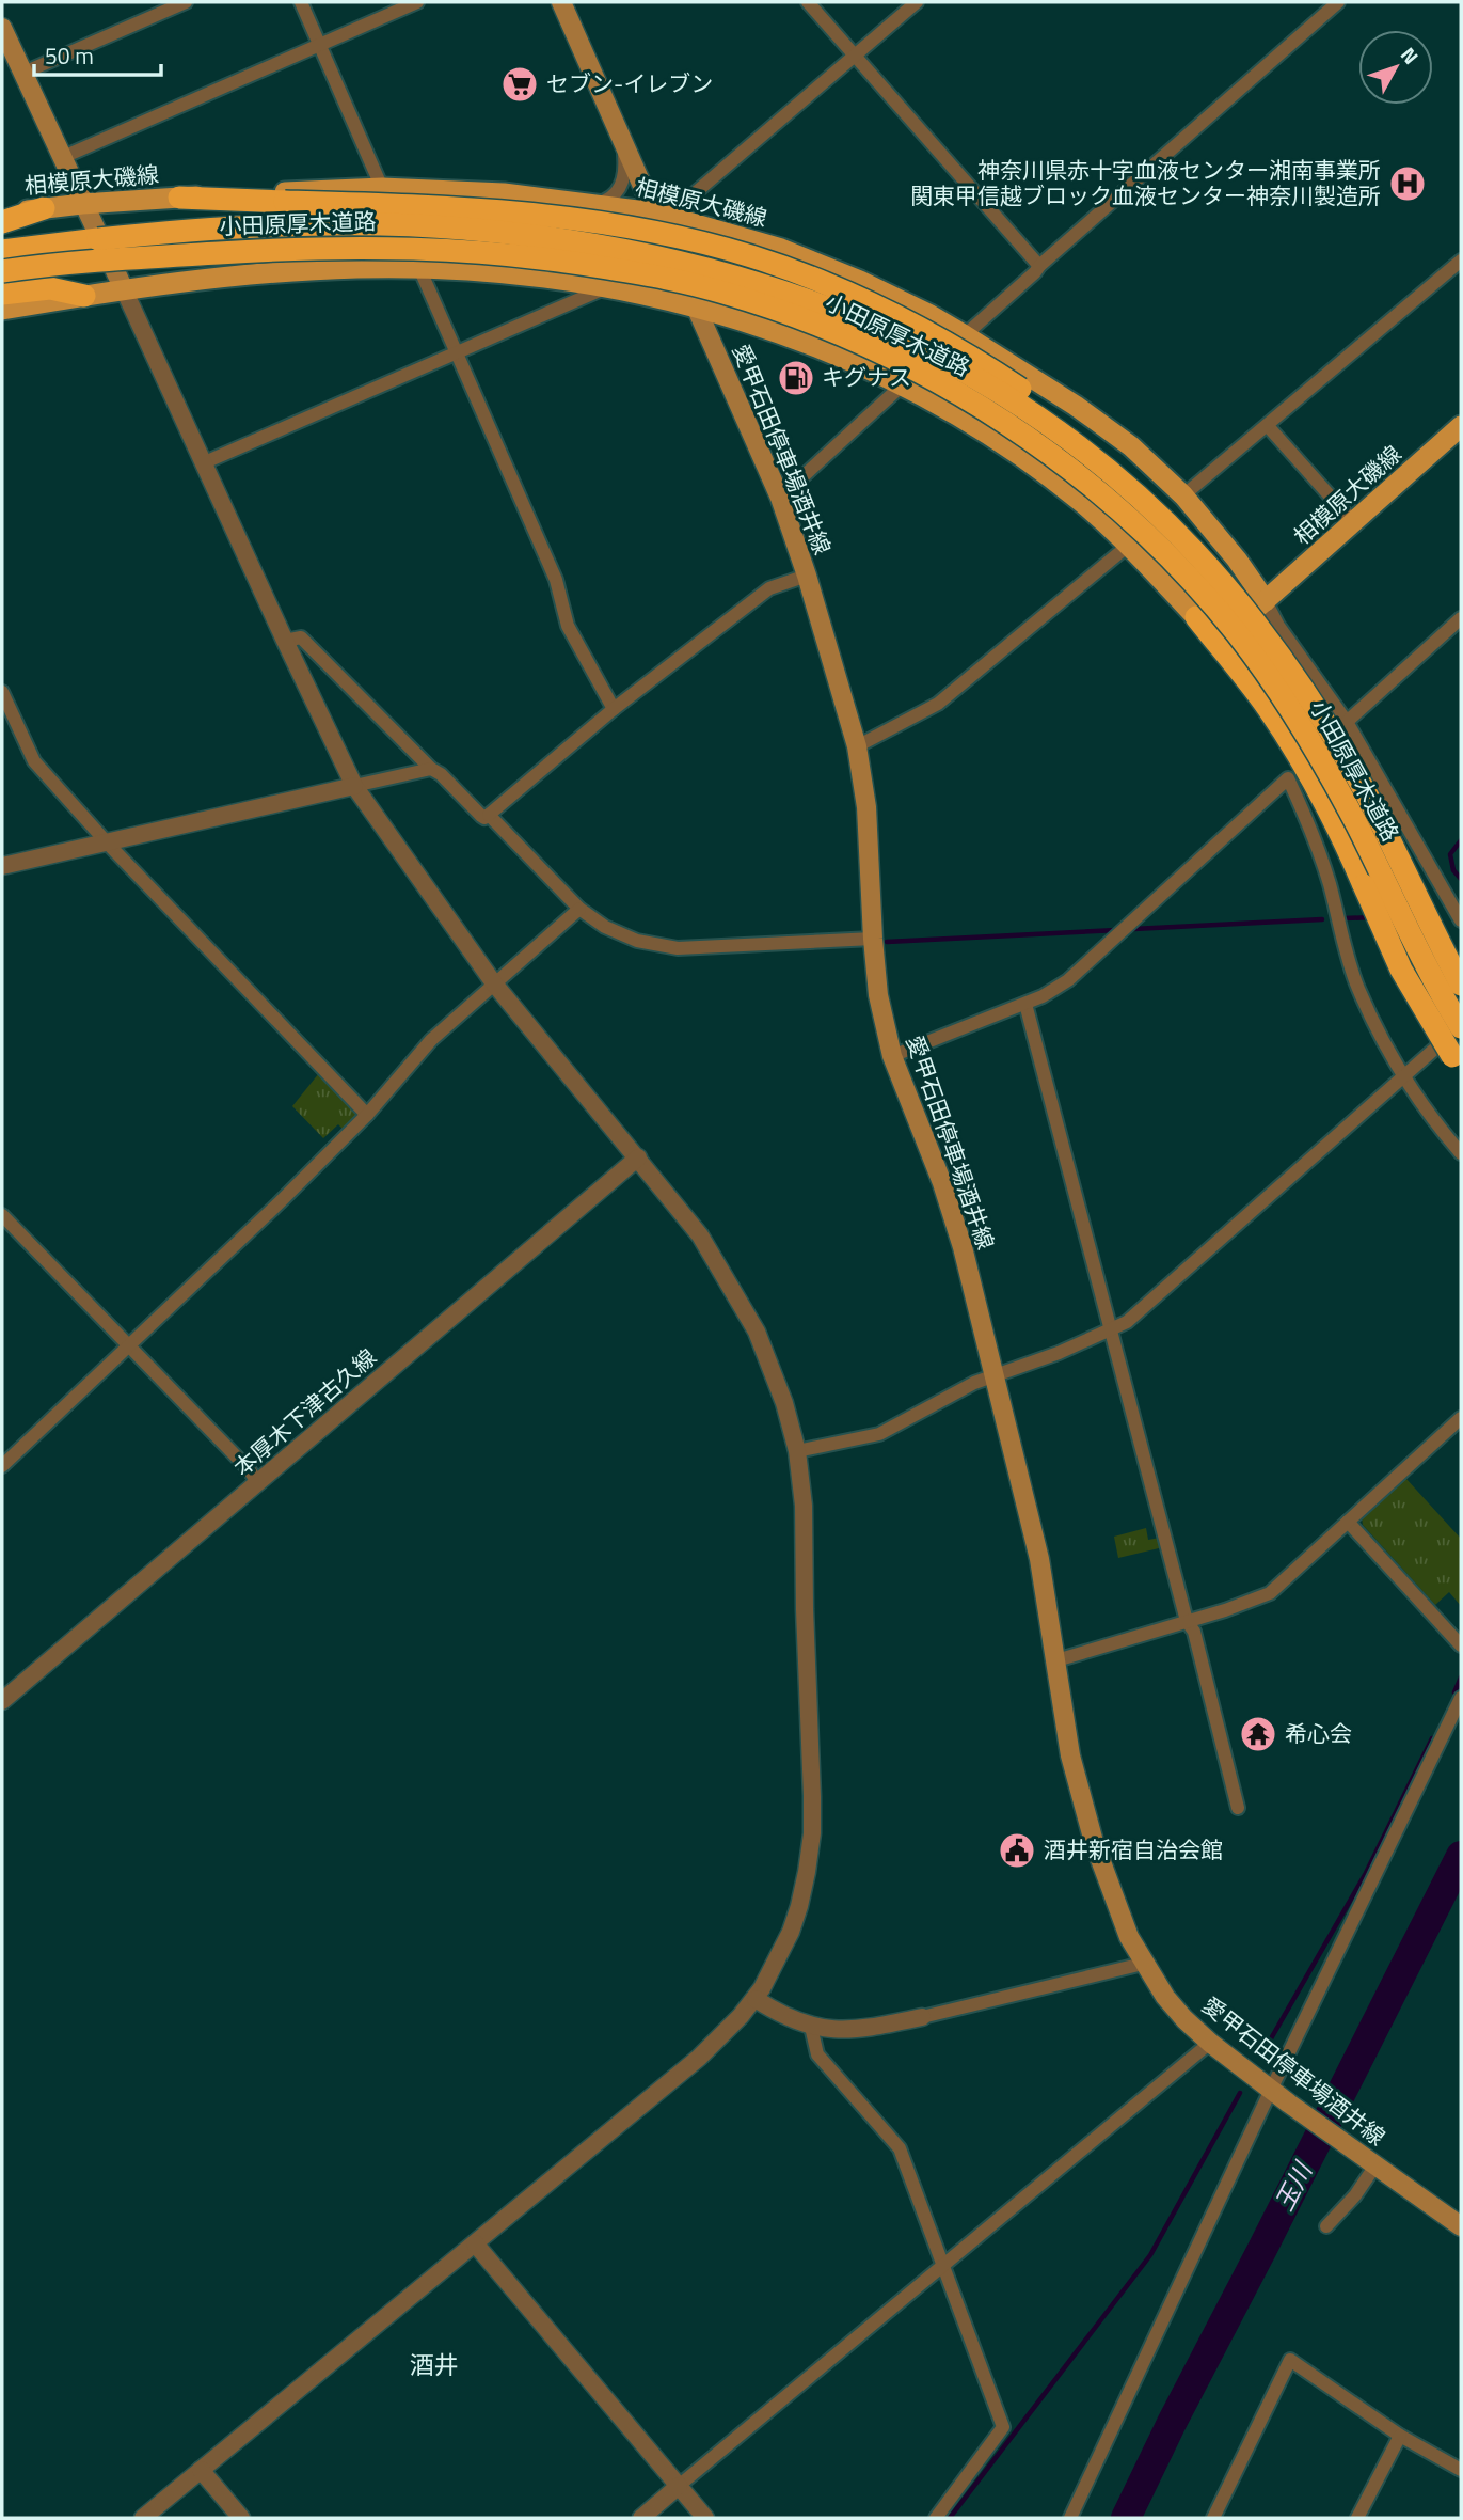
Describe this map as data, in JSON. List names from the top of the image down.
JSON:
{
  "streets": {
    "highway": ["小田原厚木道路"],
    "main road": ["相模原大磯線", "愛甲石田停車場酒井線"],
    "street": ["本厚木下津古久線"]
  },
  "crossings": [
    ["相模原大磯線", "愛甲石田停車場酒井線"]
  ],
  "districts": ["酒井"],
  "water": ["玉川"],
  "places": {
    "supermarket": ["セブン-イレブン"],
    "hospital": ["神奈川県赤十字血液センター湘南事業所 関東甲信越ブロック血液センター神奈川製造所"],
    "fuel station": ["キグナス"],
    "temple": ["希心会"],
    "public building": ["酒井新宿自治会館"]
  },
  "scale_bar": "50 m",
  "north": "top right"
}
